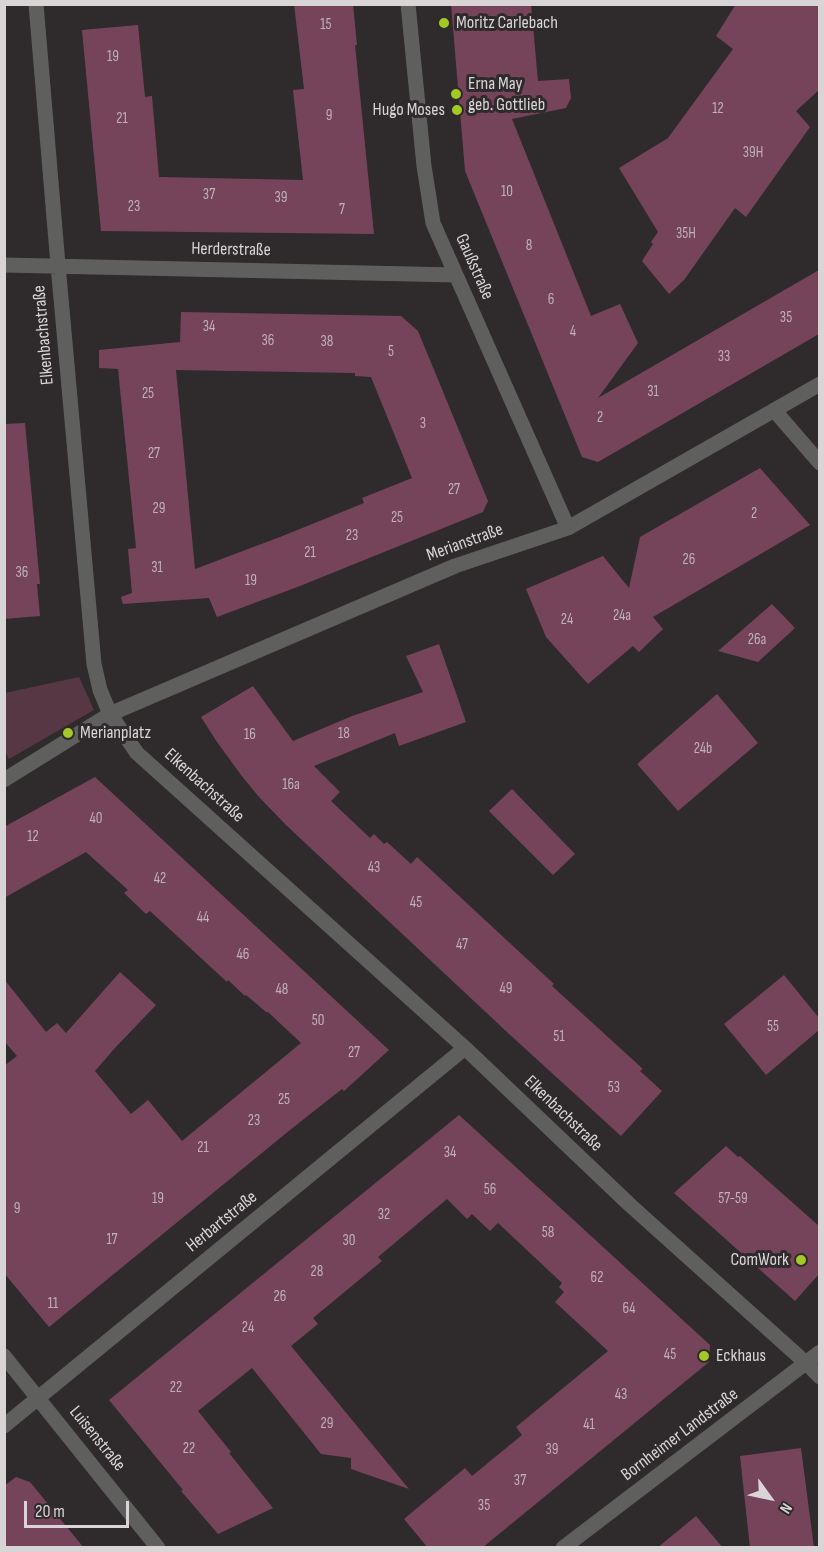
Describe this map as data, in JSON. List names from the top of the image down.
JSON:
{
  "streets": {
    "street": [
      "Herderstraße",
      "Gaußstraße",
      "Elkenbachstraße",
      "Merianstraße",
      "Herbartstraße",
      "Bornheimer Landstraße",
      "Luisenstraße"
    ]
  },
  "crossings": [
    ["Herderstraße", "Gaußstraße"],
    ["Herderstraße", "Elkenbachstraße"],
    ["Gaußstraße", "Merianstraße"],
    ["Elkenbachstraße", "Merianstraße"],
    ["Elkenbachstraße", "Herbartstraße"],
    ["Elkenbachstraße", "Bornheimer Landstraße"],
    ["Herbartstraße", "Luisenstraße"]
  ],
  "places": [
    "Moritz Carlebach",
    "Erna May geb. Gottlieb",
    "Hugo Moses",
    "Merianplatz",
    "ComWork",
    "Eckhaus"
  ],
  "house_numbers": [
    "15",
    "19",
    "12",
    "9",
    "21",
    "39H",
    "10",
    "37",
    "39",
    "23",
    "7",
    "35H",
    "8",
    "6",
    "35",
    "34",
    "4",
    "36",
    "38",
    "5",
    "33",
    "31",
    "25",
    "2",
    "3",
    "27",
    "27",
    "29",
    "2",
    "25",
    "23",
    "21",
    "26",
    "31",
    "36",
    "19",
    "24a",
    "24",
    "26a",
    "18",
    "16",
    "24b",
    "16a",
    "40",
    "12",
    "43",
    "42",
    "45",
    "44",
    "47",
    "46",
    "49",
    "48",
    "50",
    "55",
    "51",
    "27",
    "53",
    "25",
    "23",
    "21",
    "34",
    "56",
    "19",
    "57-59",
    "9",
    "32",
    "58",
    "17",
    "30",
    "28",
    "62",
    "26",
    "11",
    "64",
    "24",
    "45",
    "22",
    "43",
    "29",
    "41",
    "22",
    "39",
    "37",
    "35"
  ],
  "scale_bar": "20 m",
  "north": "bottom right"
}
